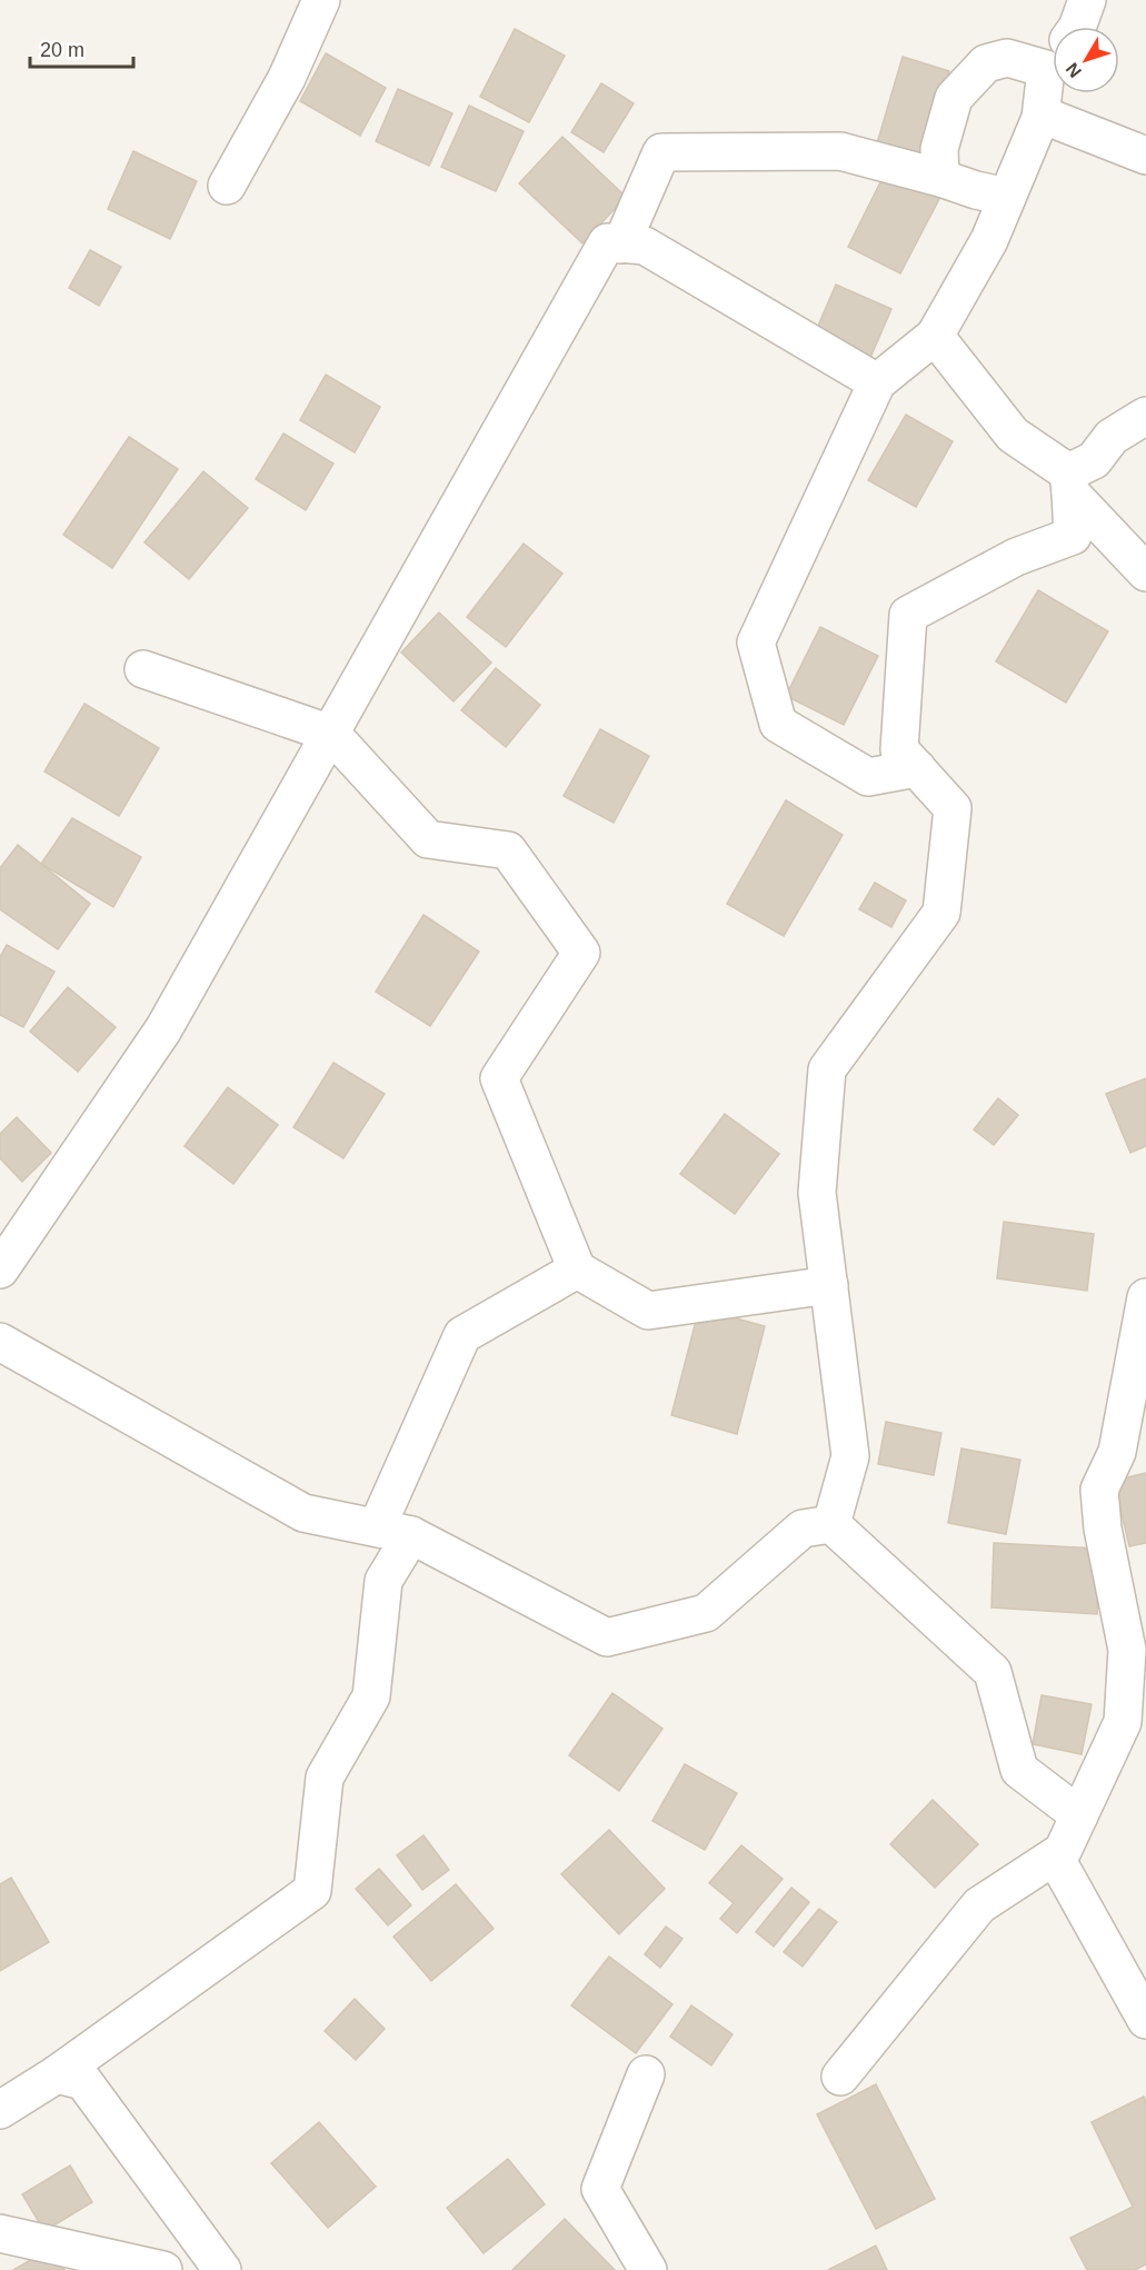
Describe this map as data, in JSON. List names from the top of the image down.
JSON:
{
  "scale_bar": "20 m",
  "north": "bottom left"
}
